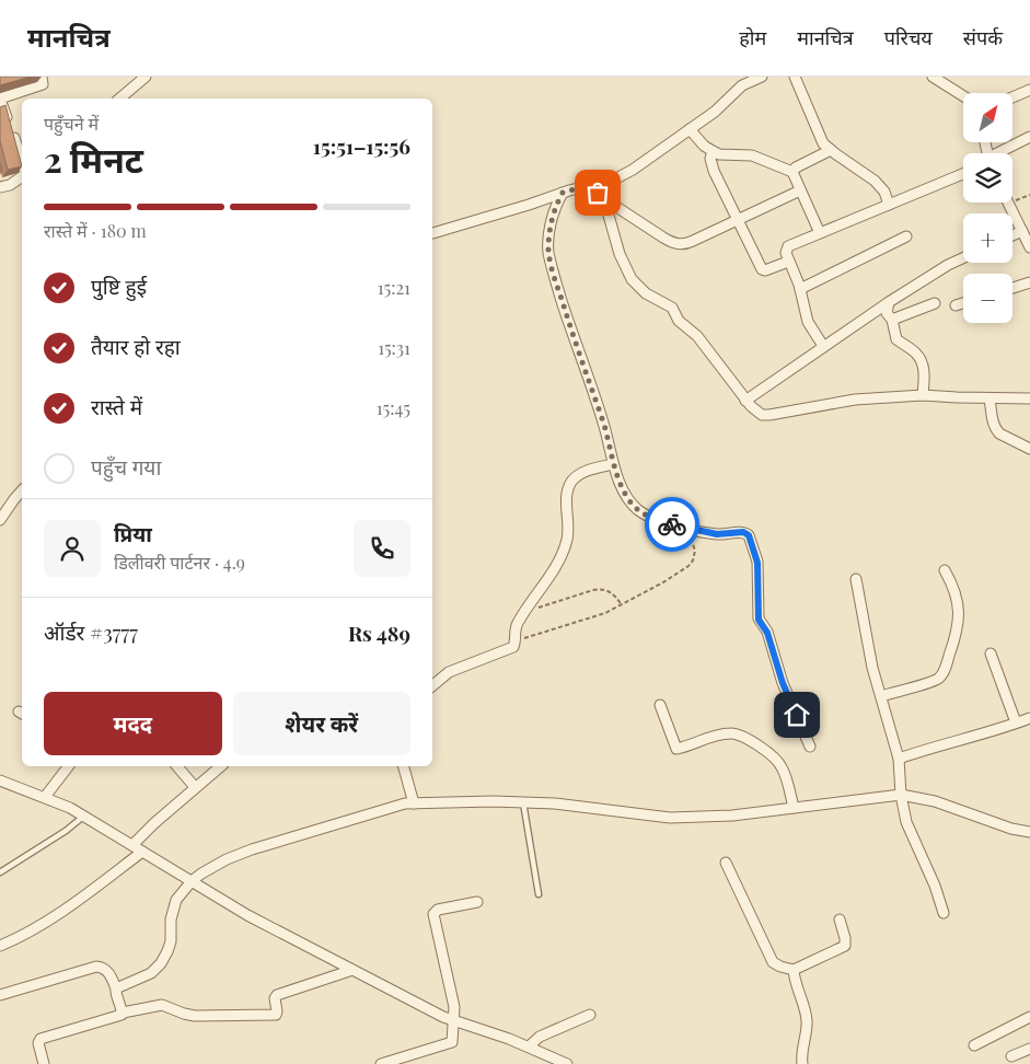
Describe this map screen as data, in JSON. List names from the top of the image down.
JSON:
{
  "north": "top right",
  "page": {
    "header": "मानचित्र",
    "nav": [
      "होम",
      "मानचित्र",
      "परिचय",
      "संपर्क"
    ],
    "map_buttons": ["+", "−"],
    "heading": ["2 मिनट", "पहुँचने में", "15:51–15:56"],
    "panel": [
      "प्रिया",
      "डिलीवरी पार्टनर · 4.9",
      "ऑर्डर #3777",
      "Rs 489"
    ],
    "bar": "रास्ते में · 180 m",
    "list": [
      ["पुष्टि हुई", "15:21"],
      ["तैयार हो रहा", "15:31"],
      ["रास्ते में", "15:45"],
      "पहुँच गया"
    ],
    "buttons": ["मदद", "शेयर करें"]
  }
}
